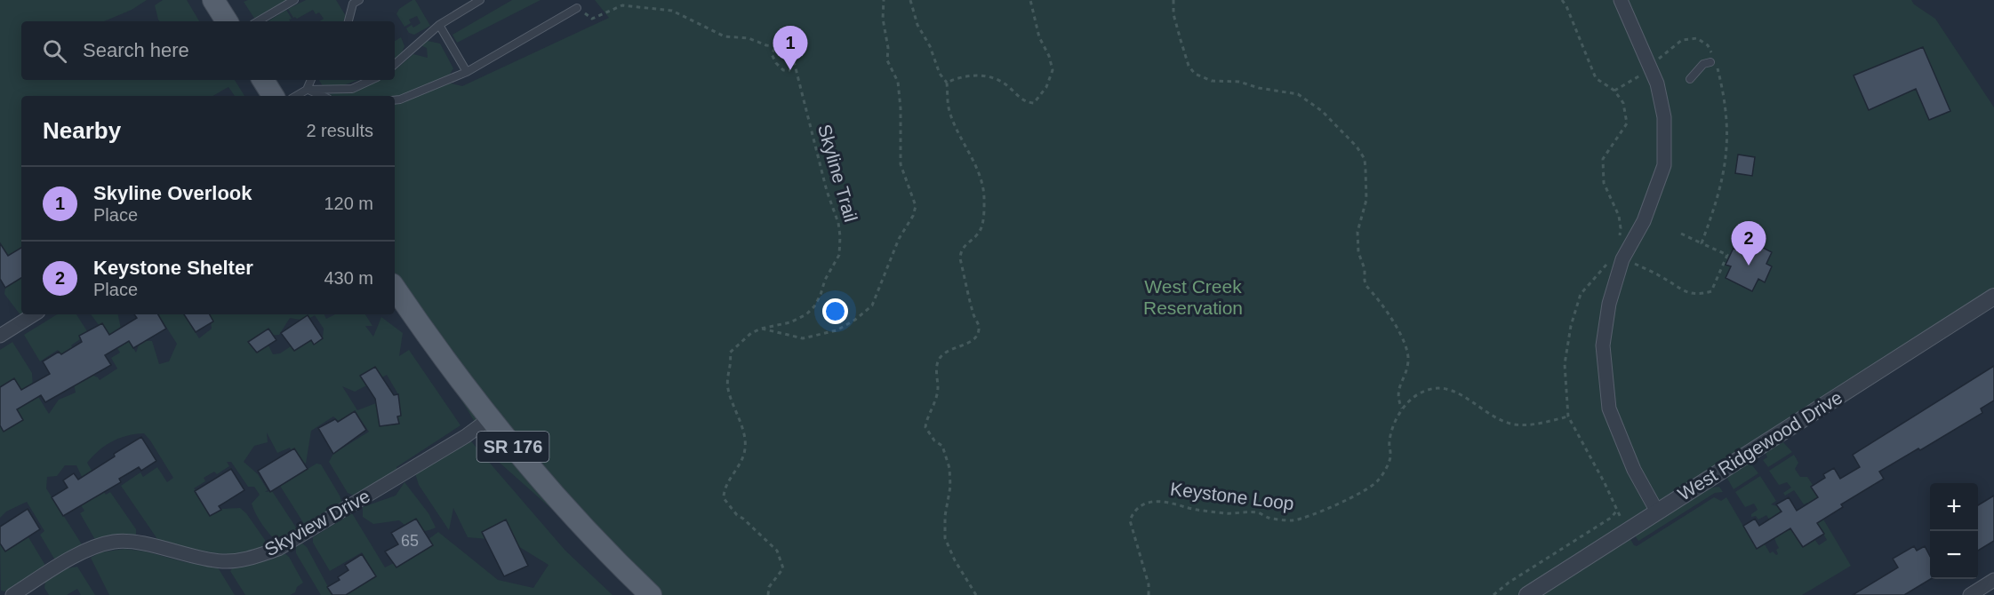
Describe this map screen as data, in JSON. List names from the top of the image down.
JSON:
{
  "streets": {
    "main road": ["SR 176"],
    "street": ["West Ridgewood Drive", "Skyview Drive"],
    "path": ["Skyline Trail", "Keystone Loop"]
  },
  "crossings": [
    ["SR 176", "Skyview Drive"]
  ],
  "parks": ["West Creek Reservation"],
  "house_numbers": ["65"],
  "page": {
    "search": "Search here",
    "pins": ["1", "2"],
    "heading": ["Nearby", "2 results"],
    "list": [
      {
        "mark": "1",
        "name": "Skyline Overlook",
        "note": "Place",
        "value": "120 m"
      },
      {
        "mark": "2",
        "name": "Keystone Shelter",
        "note": "Place",
        "value": "430 m"
      }
    ],
    "map_buttons": ["+", "−"]
  }
}
